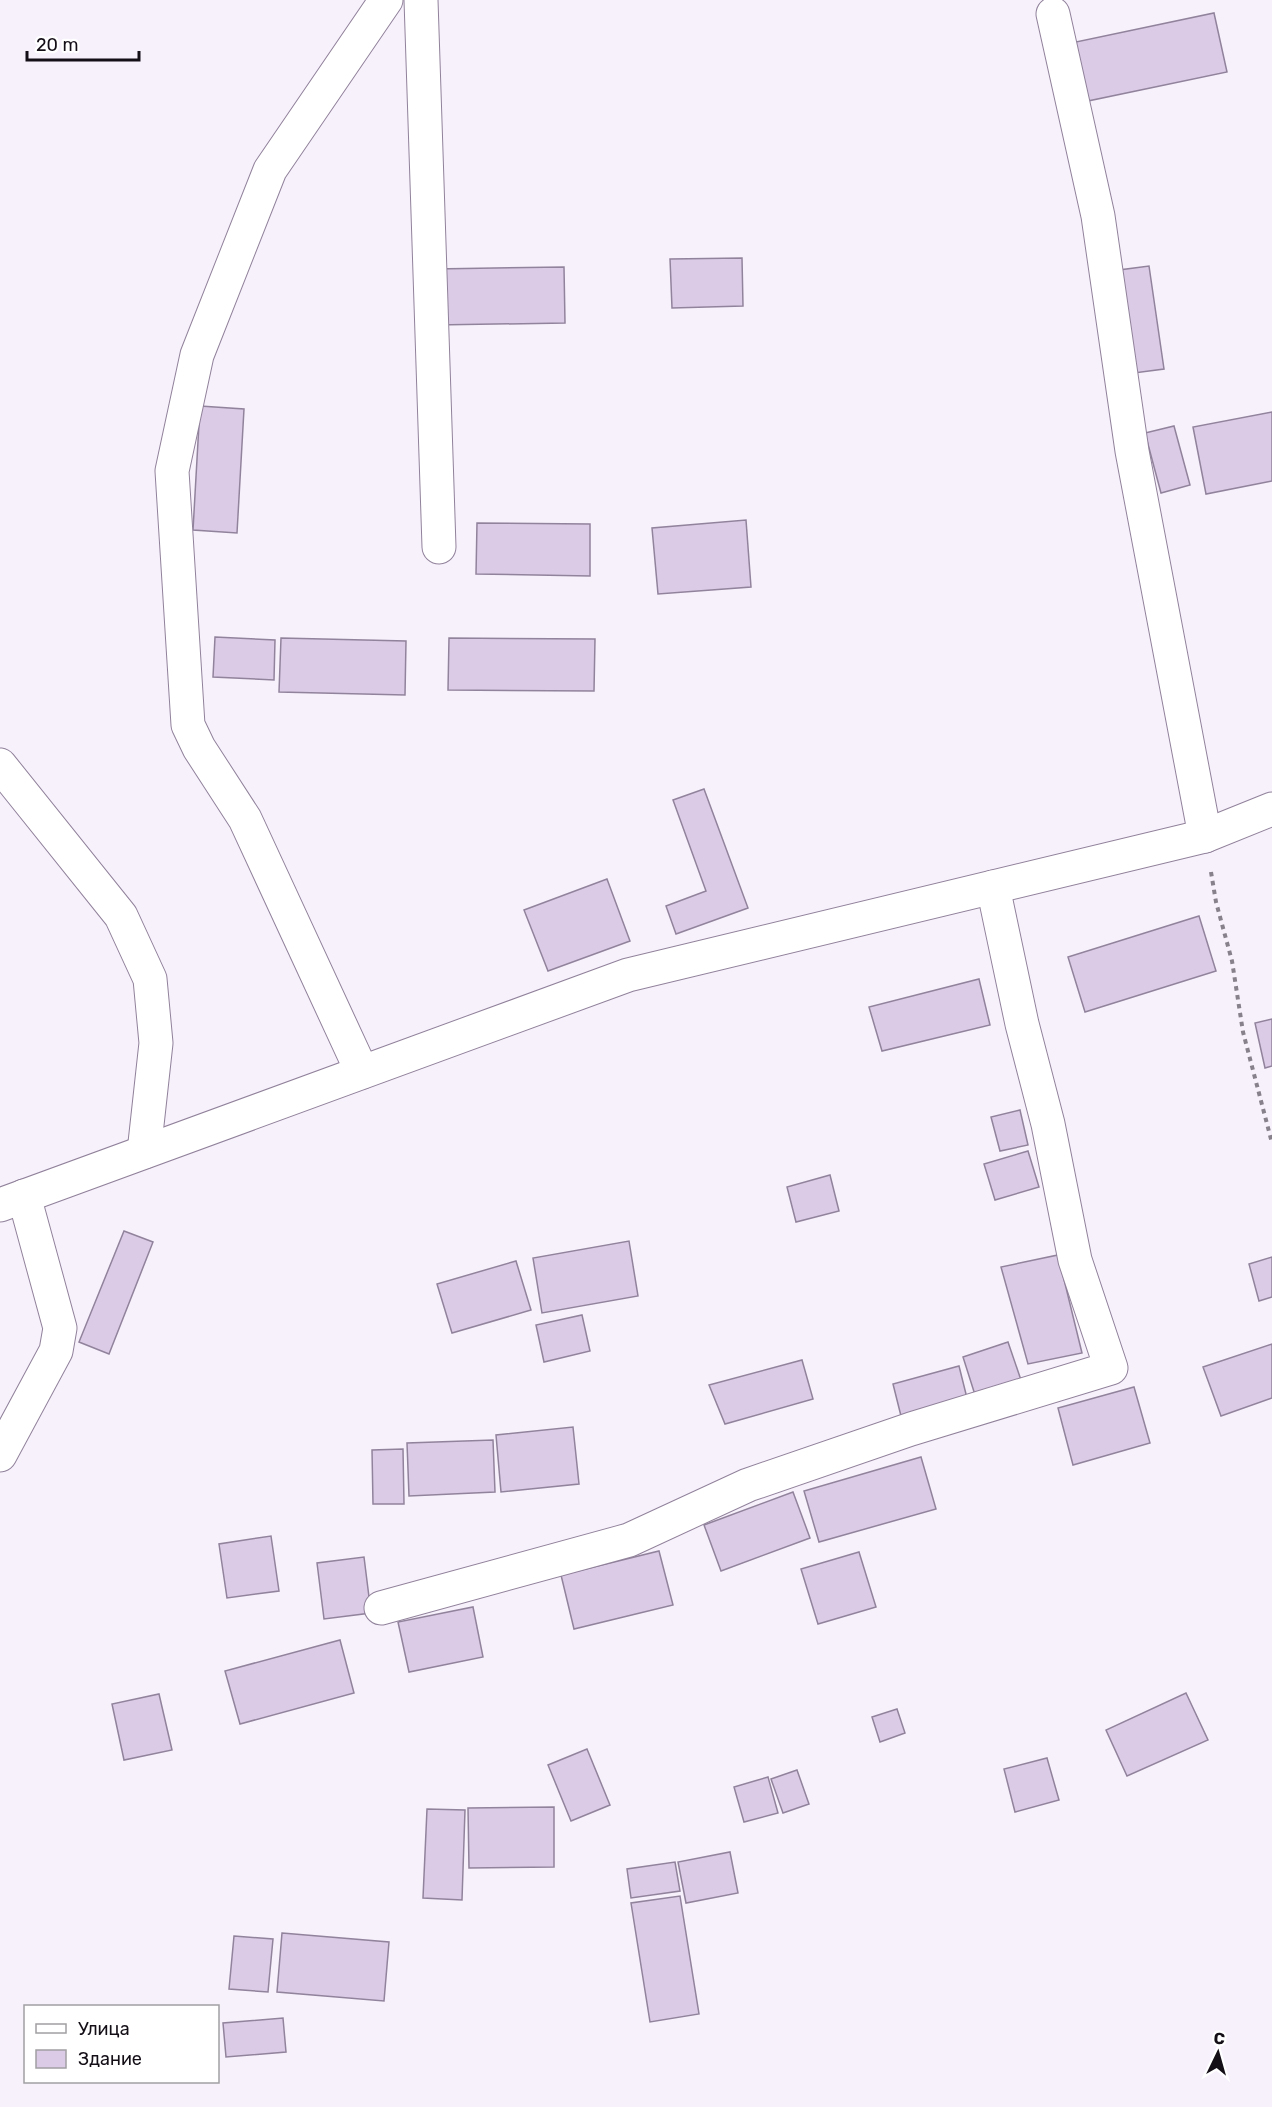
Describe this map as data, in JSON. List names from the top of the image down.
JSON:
{
  "legend": ["Улица", "Здание"],
  "scale_bar": "20 m",
  "north": "top"
}
